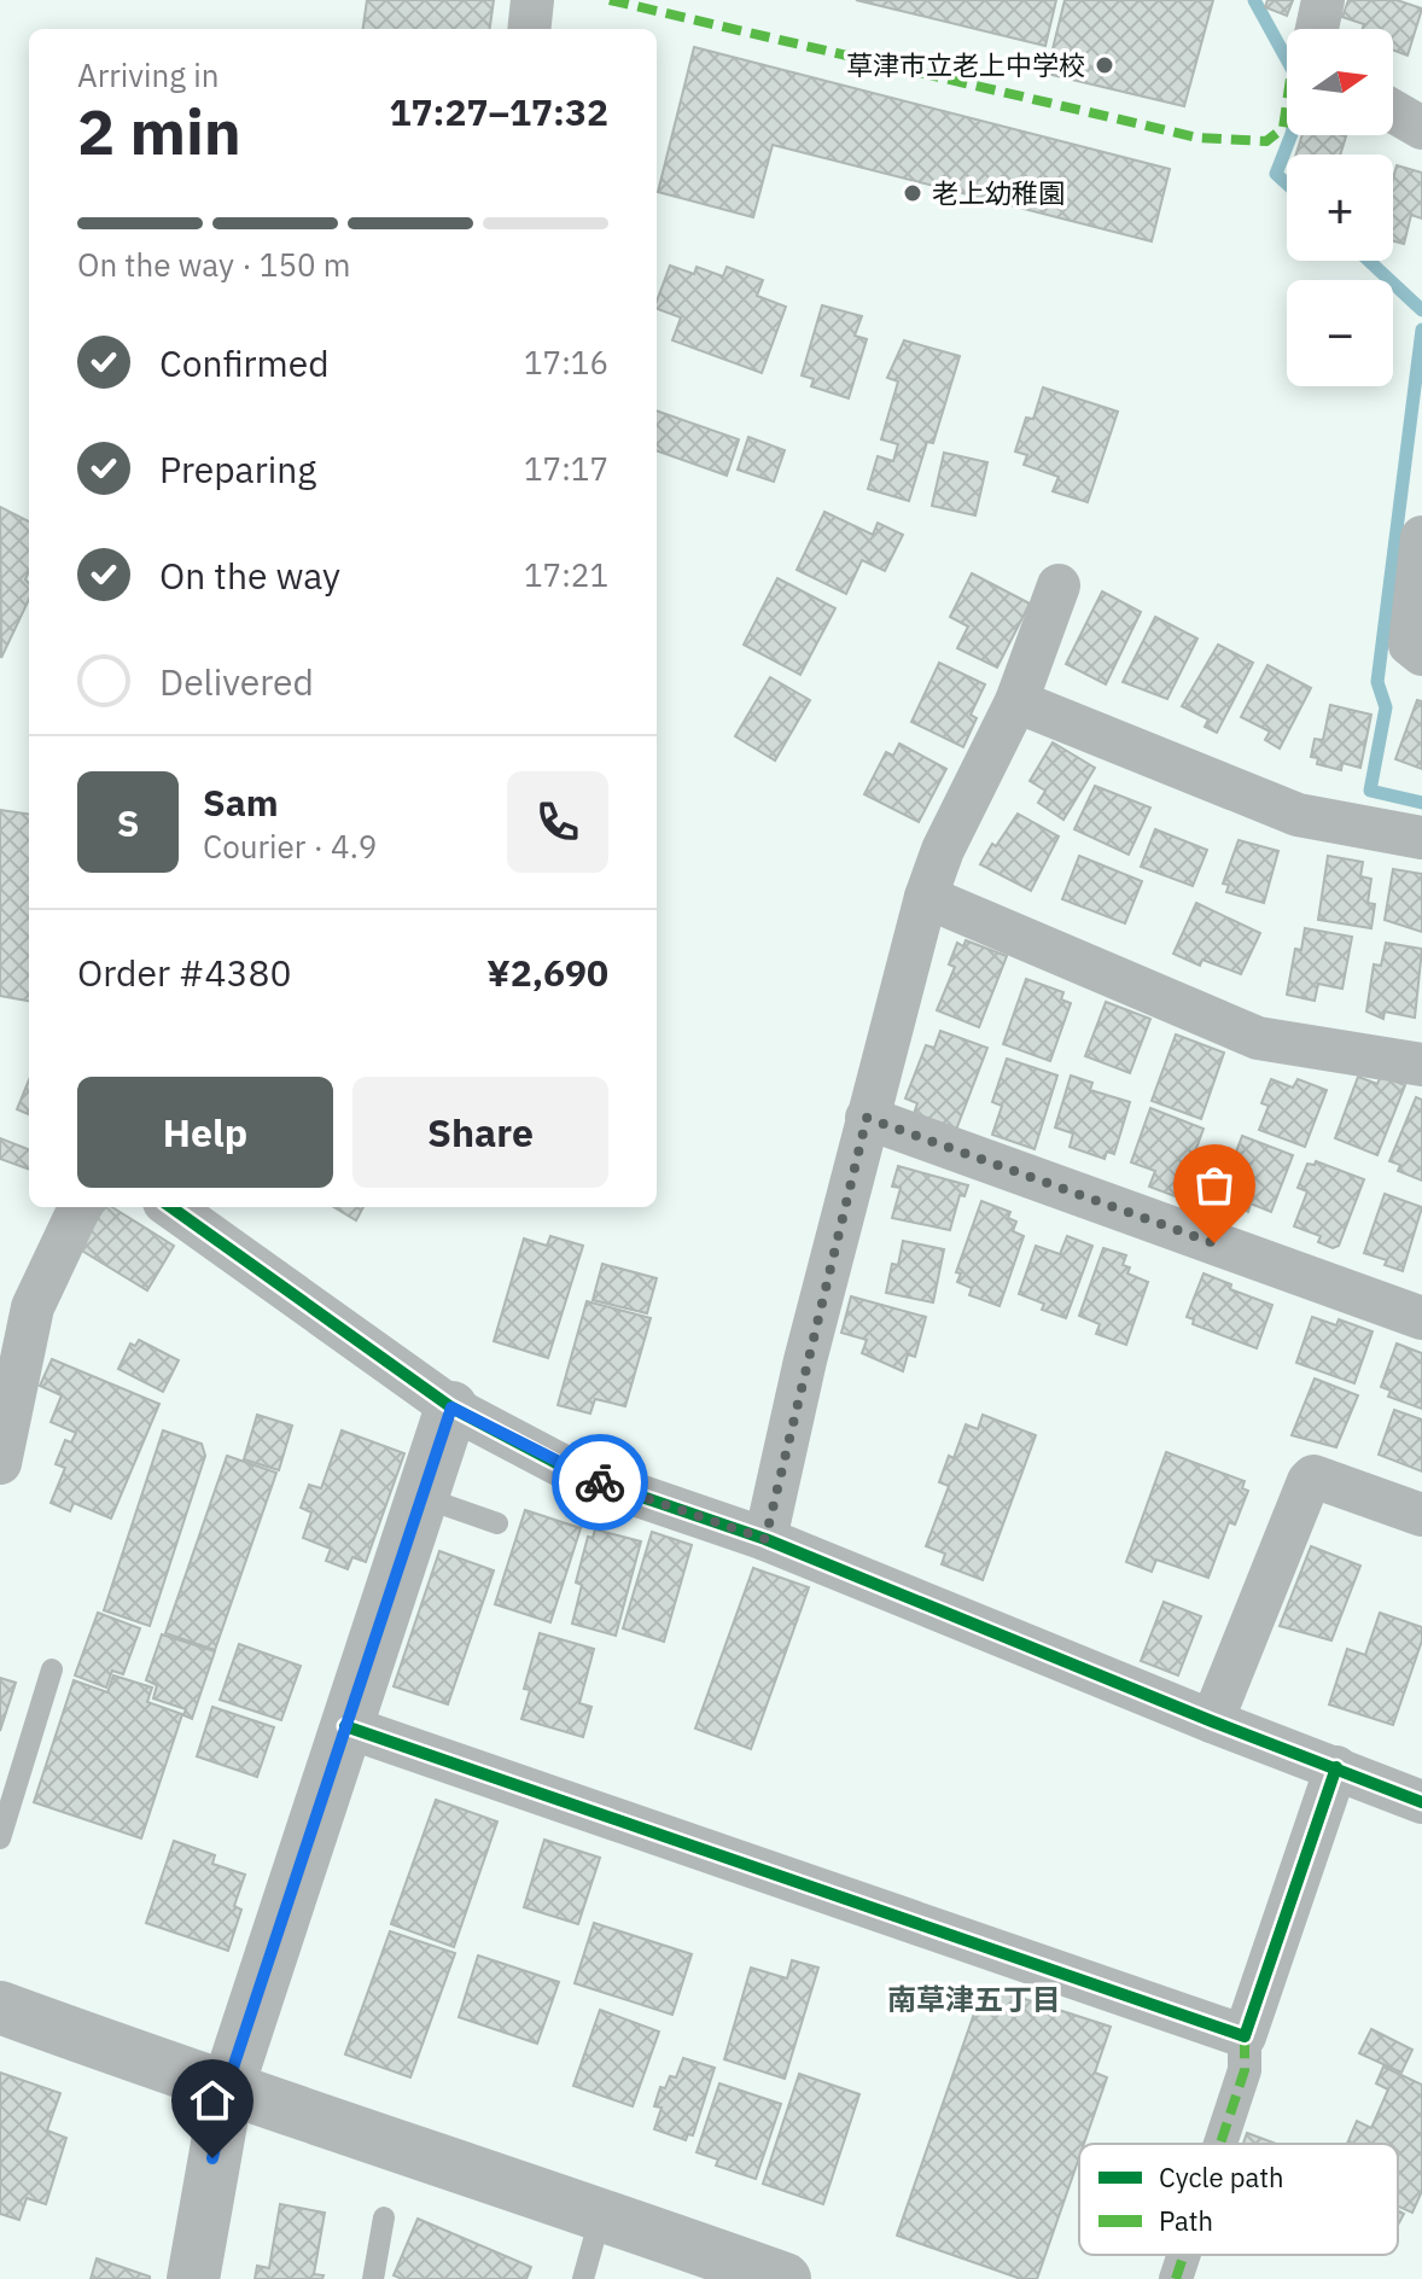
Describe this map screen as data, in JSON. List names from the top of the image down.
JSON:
{
  "districts": ["南草津五丁目"],
  "places": ["草津市立老上中学校", "老上幼稚園"],
  "legend": ["Cycle path", "Path"],
  "north": "right",
  "page": {
    "map_buttons": ["+", "−"],
    "heading": ["2 min", "Arriving in", "17:27–17:32"],
    "panel": [
      "Sam",
      "Courier · 4.9",
      "Order #4380",
      "¥2,690"
    ],
    "bar": "On the way · 150 m",
    "list": [
      ["Confirmed", "17:16"],
      ["Preparing", "17:17"],
      ["On the way", "17:21"],
      "Delivered"
    ],
    "round": "S",
    "buttons": ["Help", "Share"]
  }
}
